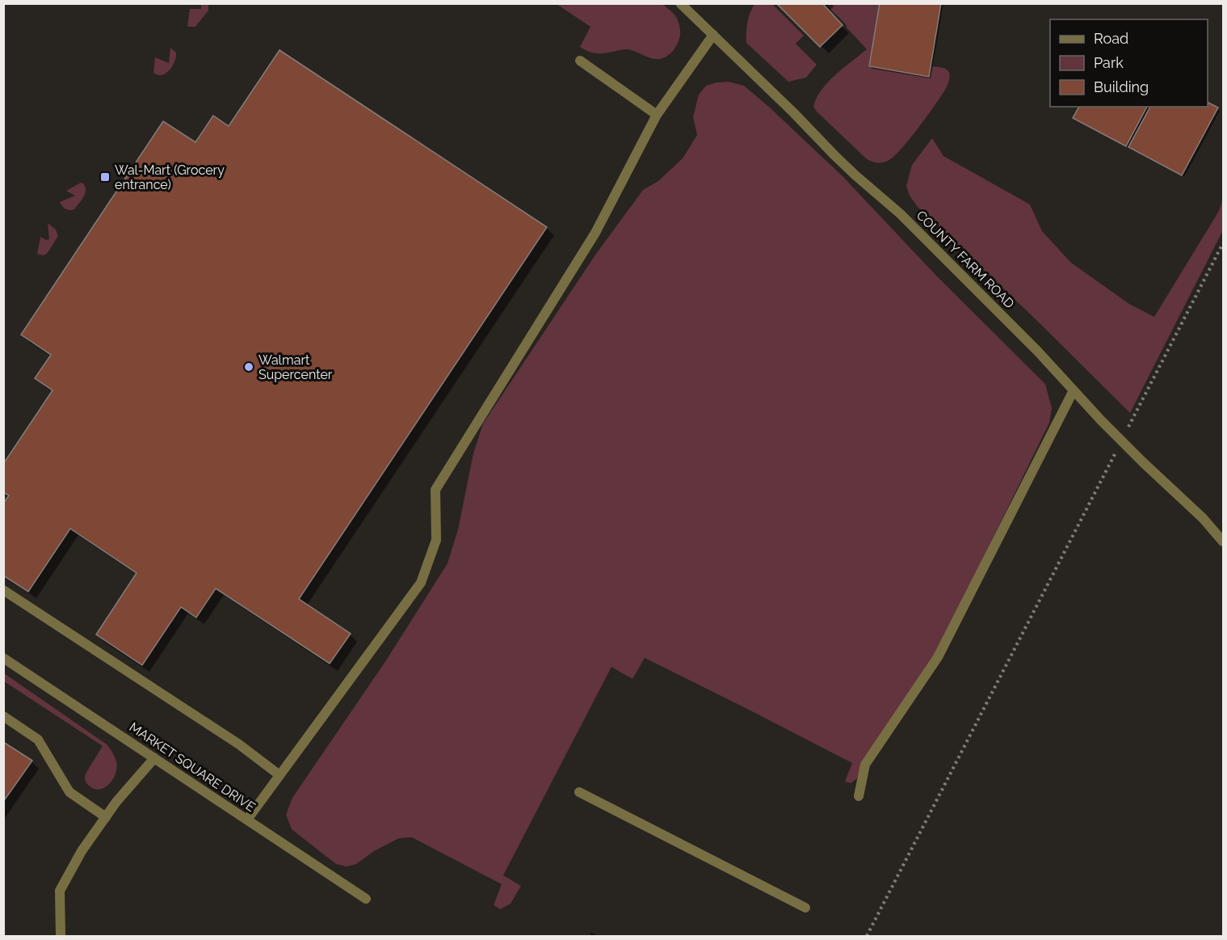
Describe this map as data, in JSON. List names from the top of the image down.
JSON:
{
  "streets": {
    "street": ["COUNTY FARM ROAD", "MARKET SQUARE DRIVE"]
  },
  "places": {
    "transit": ["Wal-Mart (Grocery entrance)"],
    "other": ["Walmart Supercenter"]
  },
  "legend": ["Road", "Park", "Building"]
}
